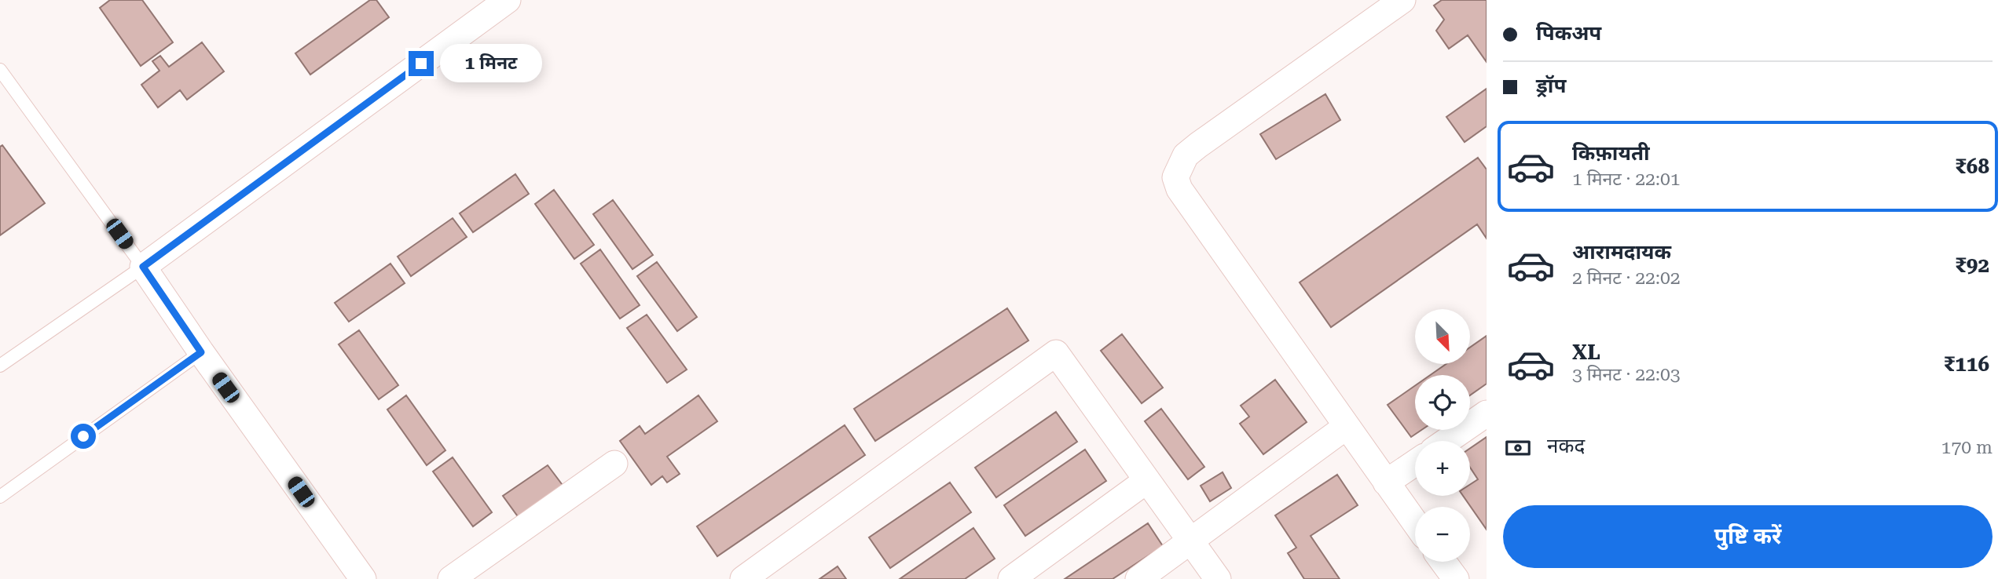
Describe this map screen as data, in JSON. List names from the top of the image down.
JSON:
{
  "north": "bottom right",
  "page": {
    "banner": ["पिकअप", "ड्रॉप"],
    "bubble": "1 मिनट",
    "list": [
      {
        "name": "किफ़ायती",
        "note": "1 मिनट · 22:01",
        "value": "₹68"
      },
      {
        "name": "आरामदायक",
        "note": "2 मिनट · 22:02",
        "value": "₹92"
      },
      {
        "name": "XL",
        "note": "3 मिनट · 22:03",
        "value": "₹116"
      }
    ],
    "map_buttons": ["+", "−"],
    "pay": ["नकद", "170 m"],
    "buttons": "पुष्टि करें"
  }
}
